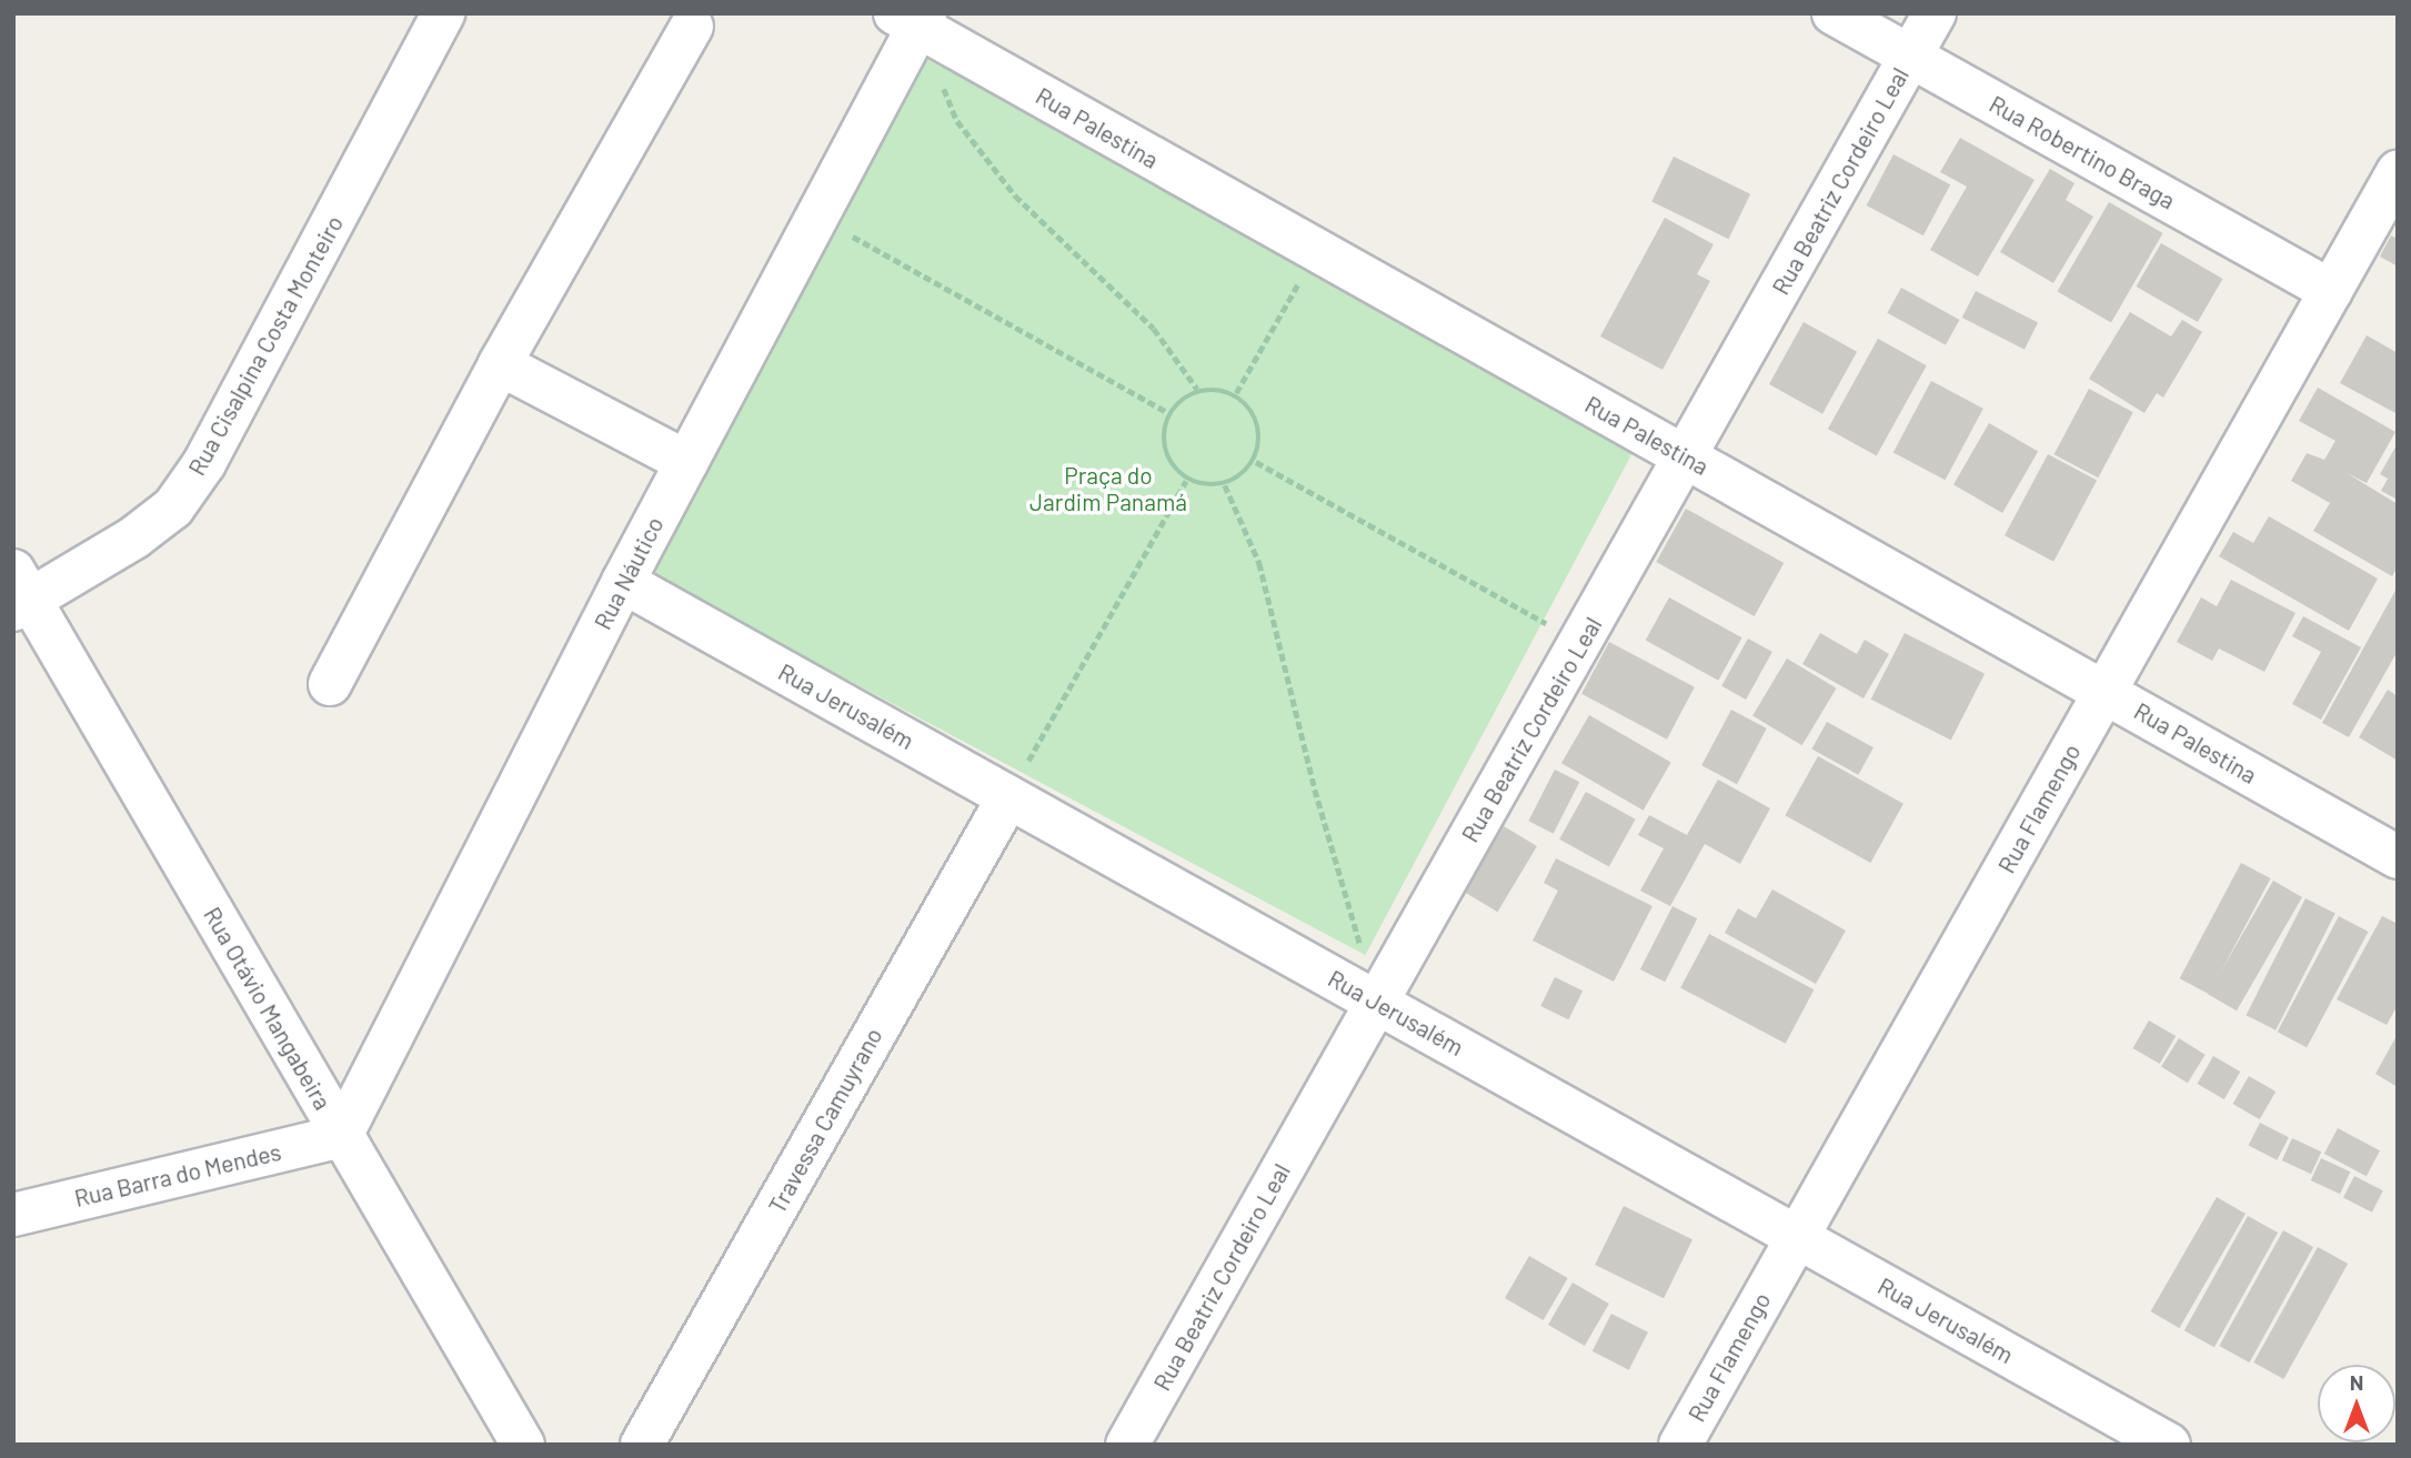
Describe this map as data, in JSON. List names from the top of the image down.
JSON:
{
  "streets": {
    "street": [
      "Rua Palestina",
      "Rua Robertino Braga",
      "Rua Beatriz Cordeiro Leal",
      "Rua Cisalpina Costa Monteiro",
      "Rua Náutico",
      "Rua Jerusalém",
      "Rua Flamengo",
      "Rua Otávio Mangabeira",
      "Travessa Camuyrano",
      "Rua Barra do Mendes"
    ]
  },
  "crossings": [
    ["Rua Palestina", "Rua Beatriz Cordeiro Leal"],
    ["Rua Palestina", "Rua Náutico"],
    ["Rua Palestina", "Rua Flamengo"],
    ["Rua Robertino Braga", "Rua Beatriz Cordeiro Leal"],
    ["Rua Robertino Braga", "Rua Flamengo"],
    ["Rua Beatriz Cordeiro Leal", "Rua Jerusalém"],
    ["Rua Cisalpina Costa Monteiro", "Rua Otávio Mangabeira"],
    ["Rua Náutico", "Rua Jerusalém"],
    ["Rua Náutico", "Rua Otávio Mangabeira"],
    ["Rua Náutico", "Rua Barra do Mendes"],
    ["Rua Jerusalém", "Rua Flamengo"],
    ["Rua Jerusalém", "Travessa Camuyrano"],
    ["Rua Otávio Mangabeira", "Rua Barra do Mendes"]
  ],
  "parks": ["Praça do Jardim Panamá"],
  "north": "top"
}
